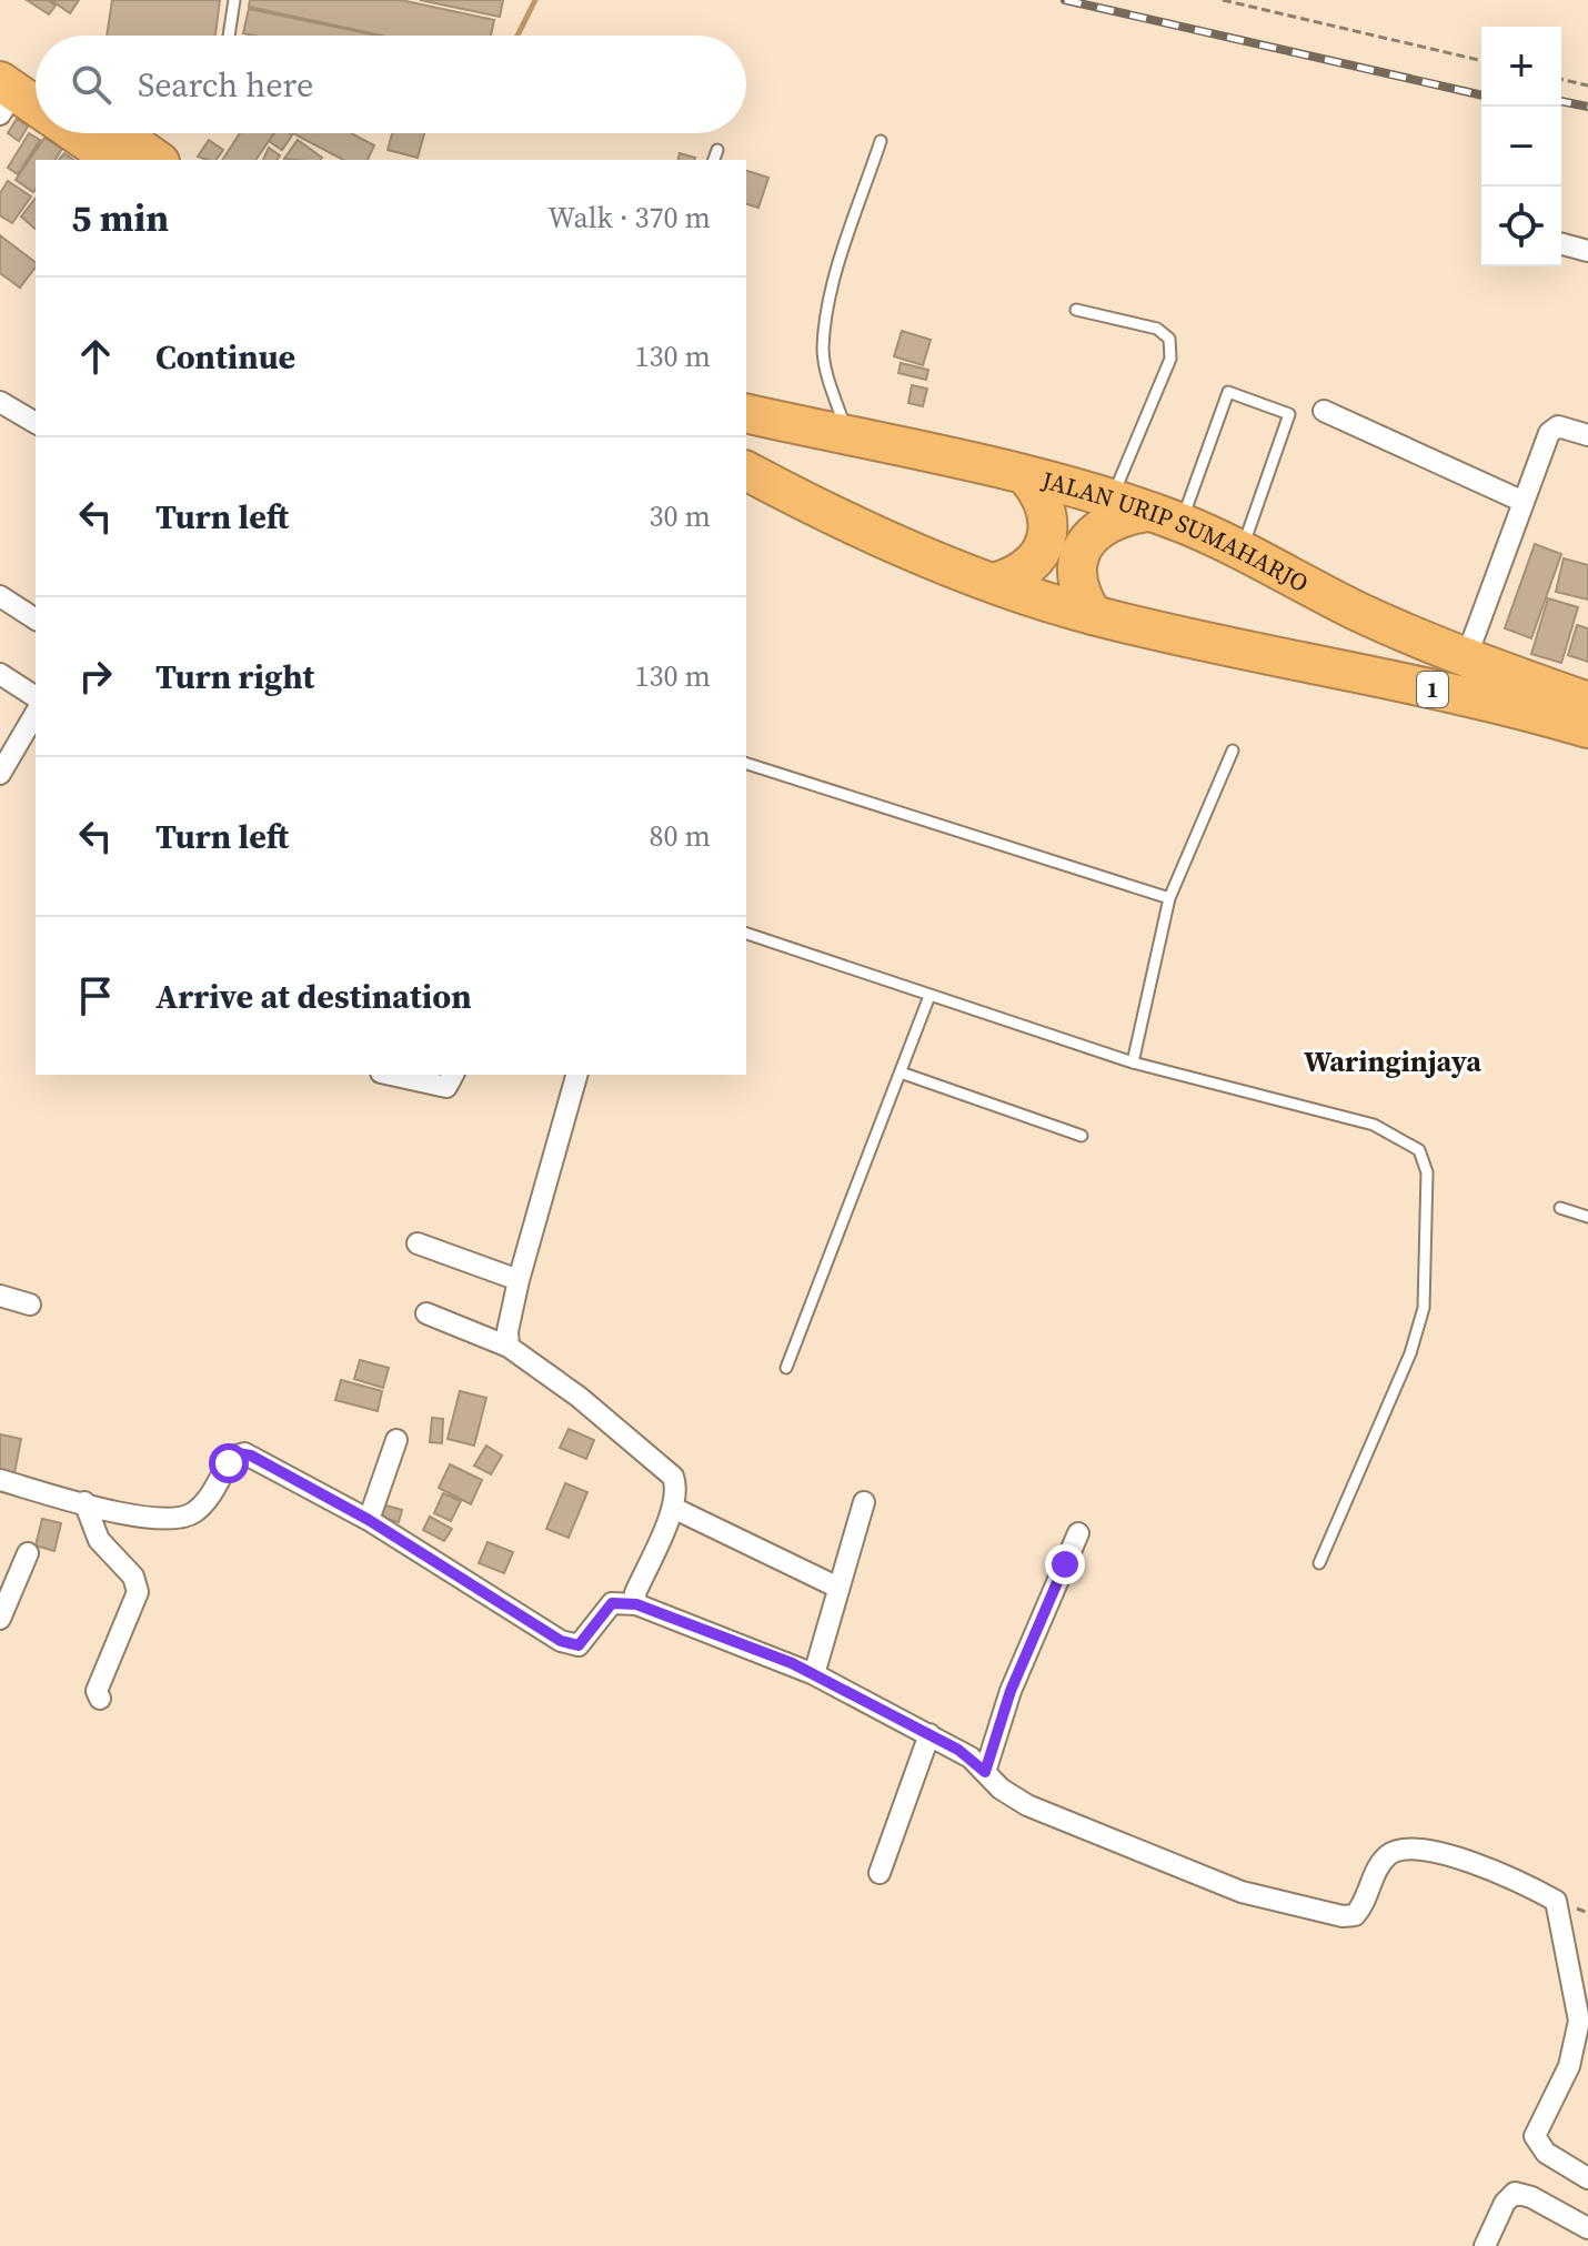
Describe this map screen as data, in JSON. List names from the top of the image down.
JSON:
{
  "streets": {
    "highway": ["JALAN URIP SUMAHARJO", "1"]
  },
  "districts": ["Waringinjaya"],
  "page": {
    "map_buttons": ["+", "−"],
    "search": "Search here",
    "heading": ["5 min", "Walk · 370 m"],
    "list": [
      ["Continue", "130 m"],
      ["Turn left", "30 m"],
      ["Turn right", "130 m"],
      ["Turn left", "80 m"],
      "Arrive at destination"
    ]
  }
}
